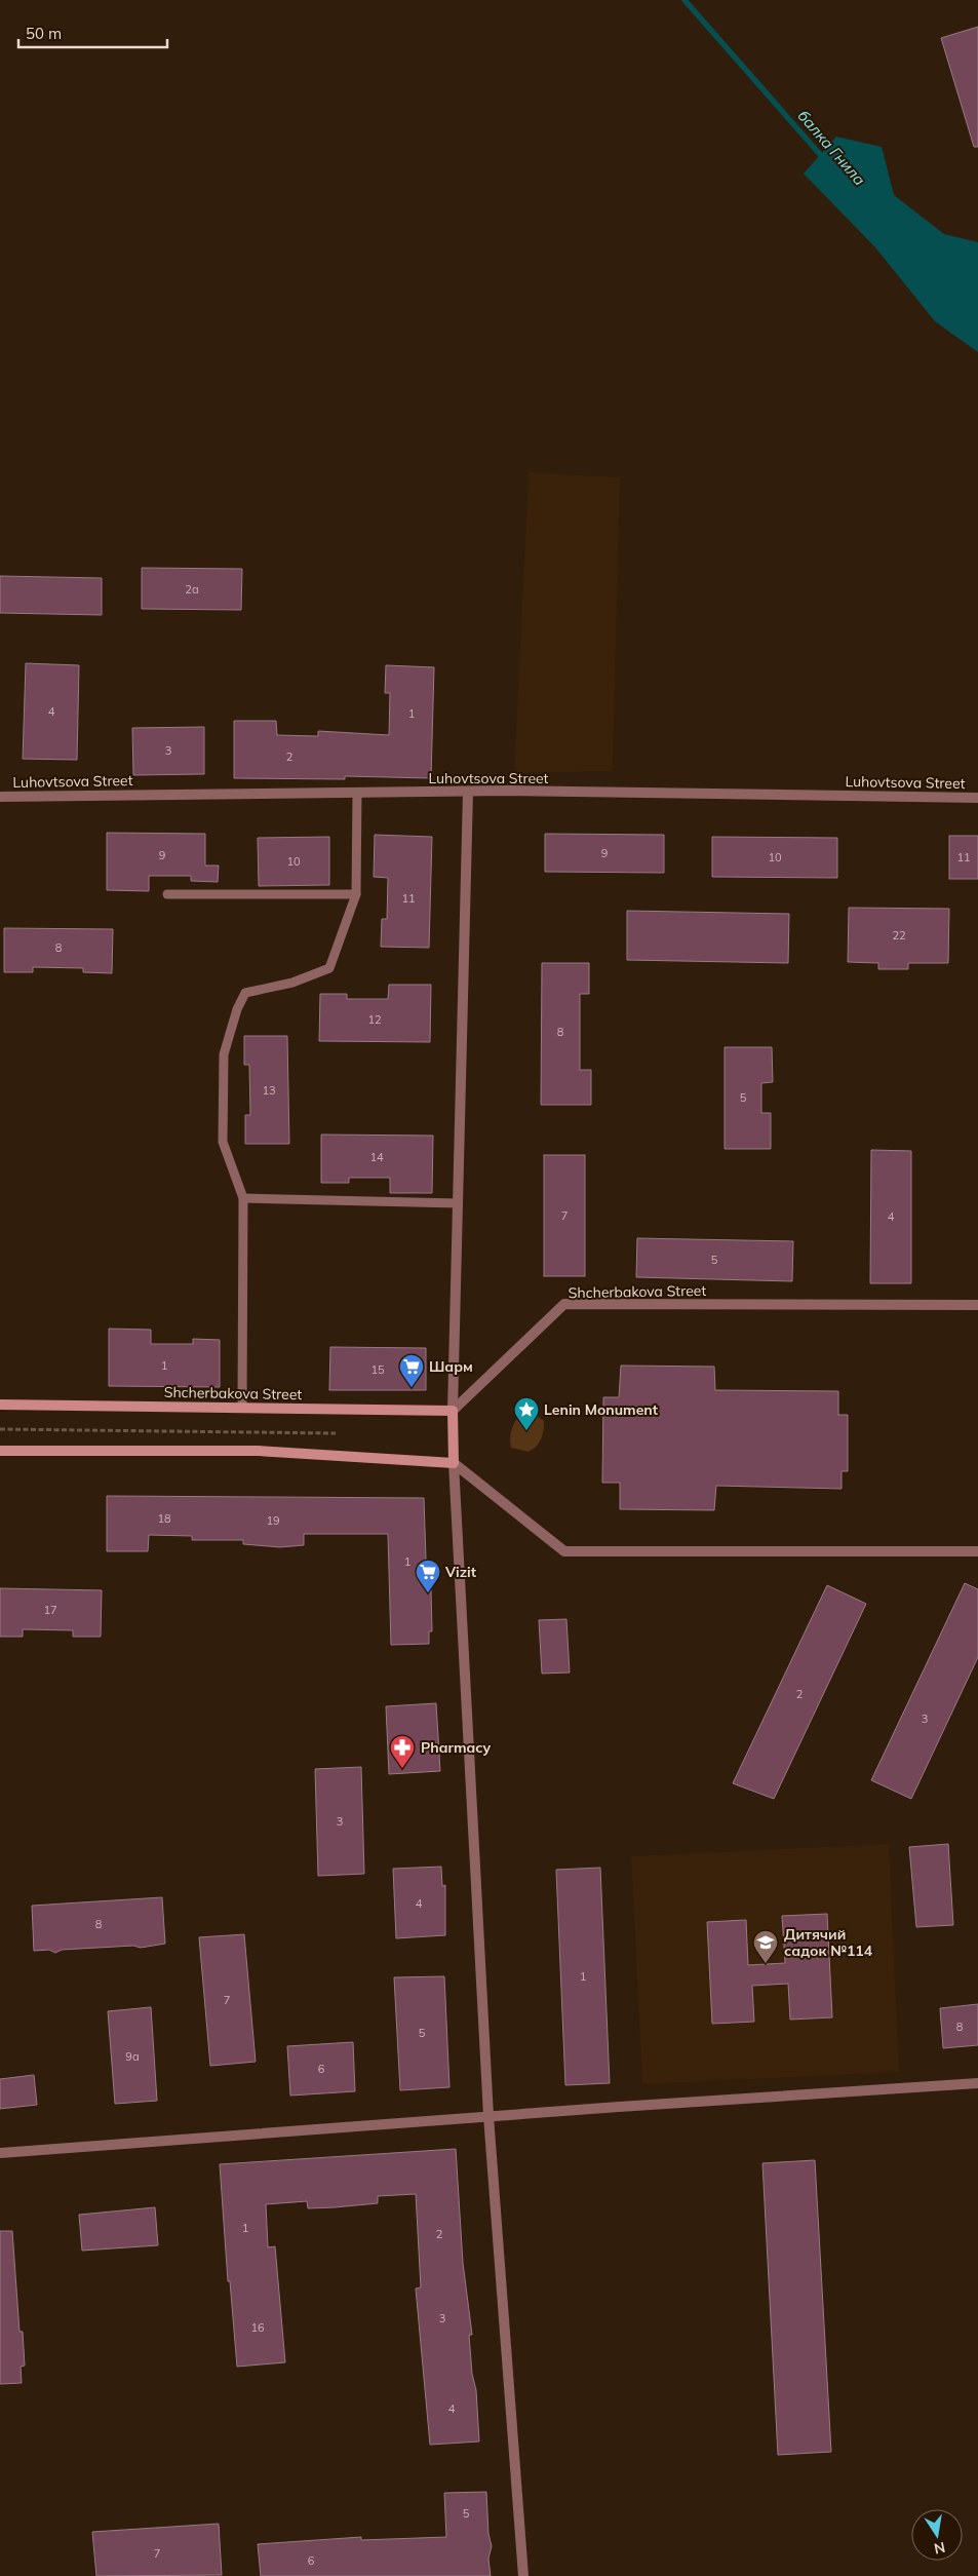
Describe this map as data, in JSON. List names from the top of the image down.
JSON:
{
  "streets": {
    "street": ["Luhovtsova Street", "Shcherbakova Street"]
  },
  "water": ["балка Гнила"],
  "places": {
    "supermarket": ["Шарм", "Vizit"],
    "place": ["Lenin Monument"],
    "pharmacy": ["Pharmacy"],
    "school or university": ["Дитячий садок №114"]
  },
  "house_numbers": [
    "2а",
    "4",
    "1",
    "3",
    "2",
    "9",
    "9",
    "10",
    "11",
    "10",
    "11",
    "22",
    "8",
    "12",
    "8",
    "13",
    "5",
    "14",
    "7",
    "4",
    "5",
    "1",
    "15",
    "18",
    "19",
    "1",
    "17",
    "2",
    "3",
    "3",
    "4",
    "8",
    "1",
    "7",
    "8",
    "5",
    "9а",
    "6",
    "1",
    "2",
    "3",
    "16",
    "4",
    "5",
    "7",
    "6"
  ],
  "scale_bar": "50 m",
  "north": "bottom"
}
